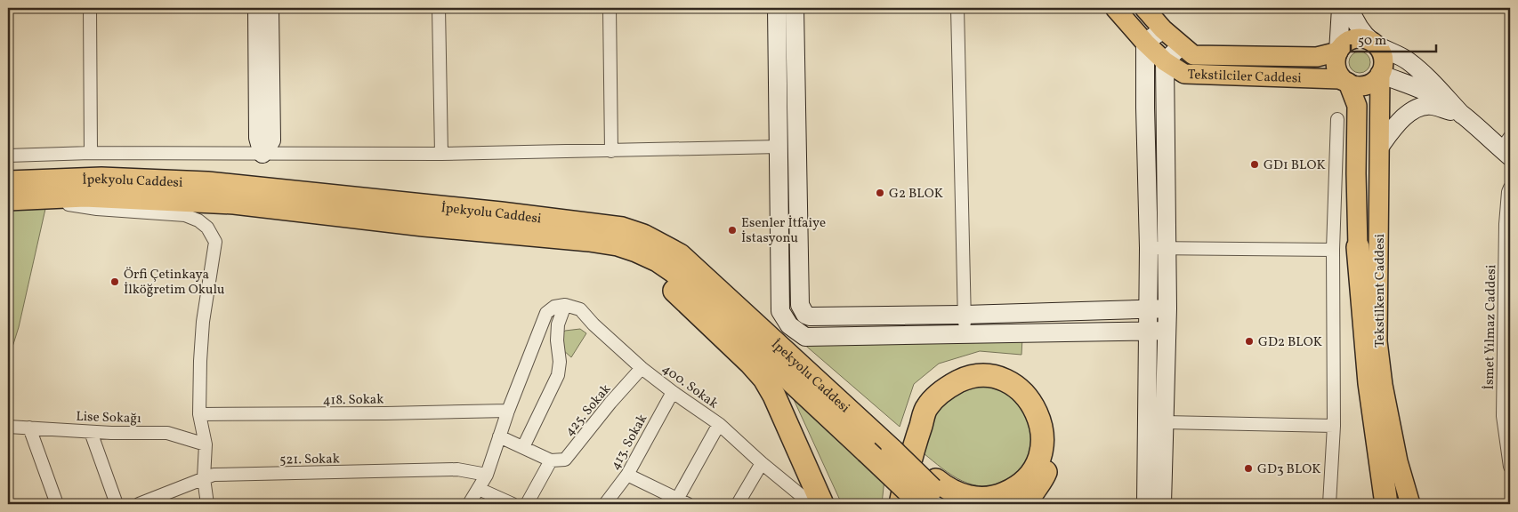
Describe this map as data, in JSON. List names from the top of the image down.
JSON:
{
  "streets": {
    "highway": ["İpekyolu Caddesi"],
    "main road": ["Tekstilciler Caddesi", "Tekstilkent Caddesi"],
    "street": [
      "İsmet Yılmaz Caddesi",
      "400. Sokak",
      "418. Sokak",
      "425. Sokak",
      "Lise Sokağı",
      "413. Sokak",
      "521. Sokak"
    ]
  },
  "crossings": [
    ["Tekstilciler Caddesi", "Tekstilkent Caddesi"],
    ["400. Sokak", "425. Sokak"],
    ["400. Sokak", "413. Sokak"]
  ],
  "places": [
    "GD1 BLOK",
    "G2 BLOK",
    "Esenler İtfaiye İstasyonu",
    "Örfi Çetinkaya İlköğretim Okulu",
    "GD2 BLOK",
    "GD3 BLOK"
  ],
  "scale_bar": "50 m"
}
